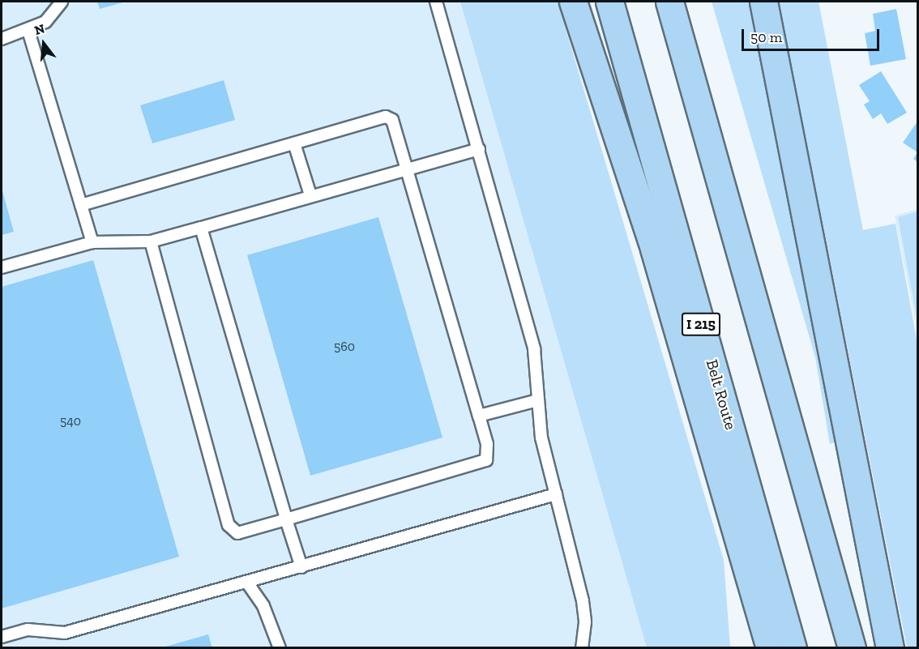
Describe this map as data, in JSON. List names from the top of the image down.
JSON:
{
  "streets": {
    "highway": ["I 215", "Belt Route"]
  },
  "house_numbers": ["560", "540"],
  "scale_bar": "50 m",
  "north": "top"
}
